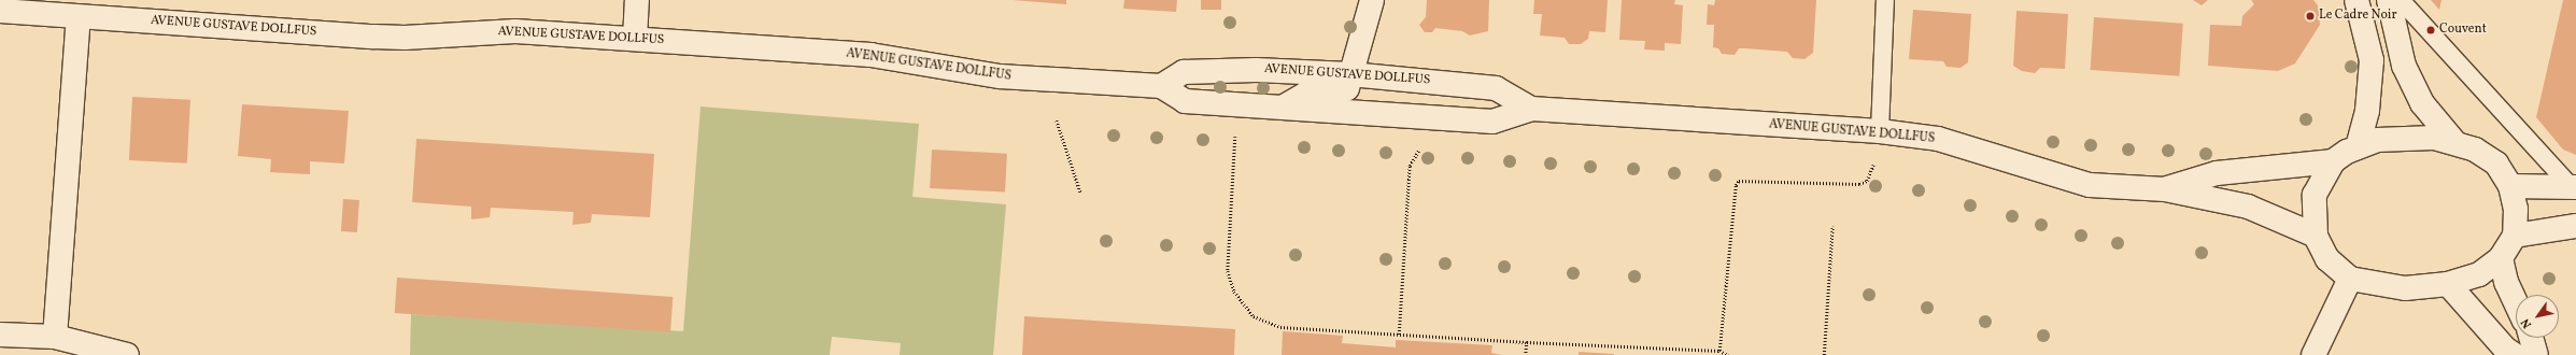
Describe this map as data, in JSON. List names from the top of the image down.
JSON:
{
  "streets": {
    "main road": ["AVENUE GUSTAVE DOLLFUS"]
  },
  "places": ["Le Cadre Noir", "Couvent"],
  "north": "bottom left"
}
